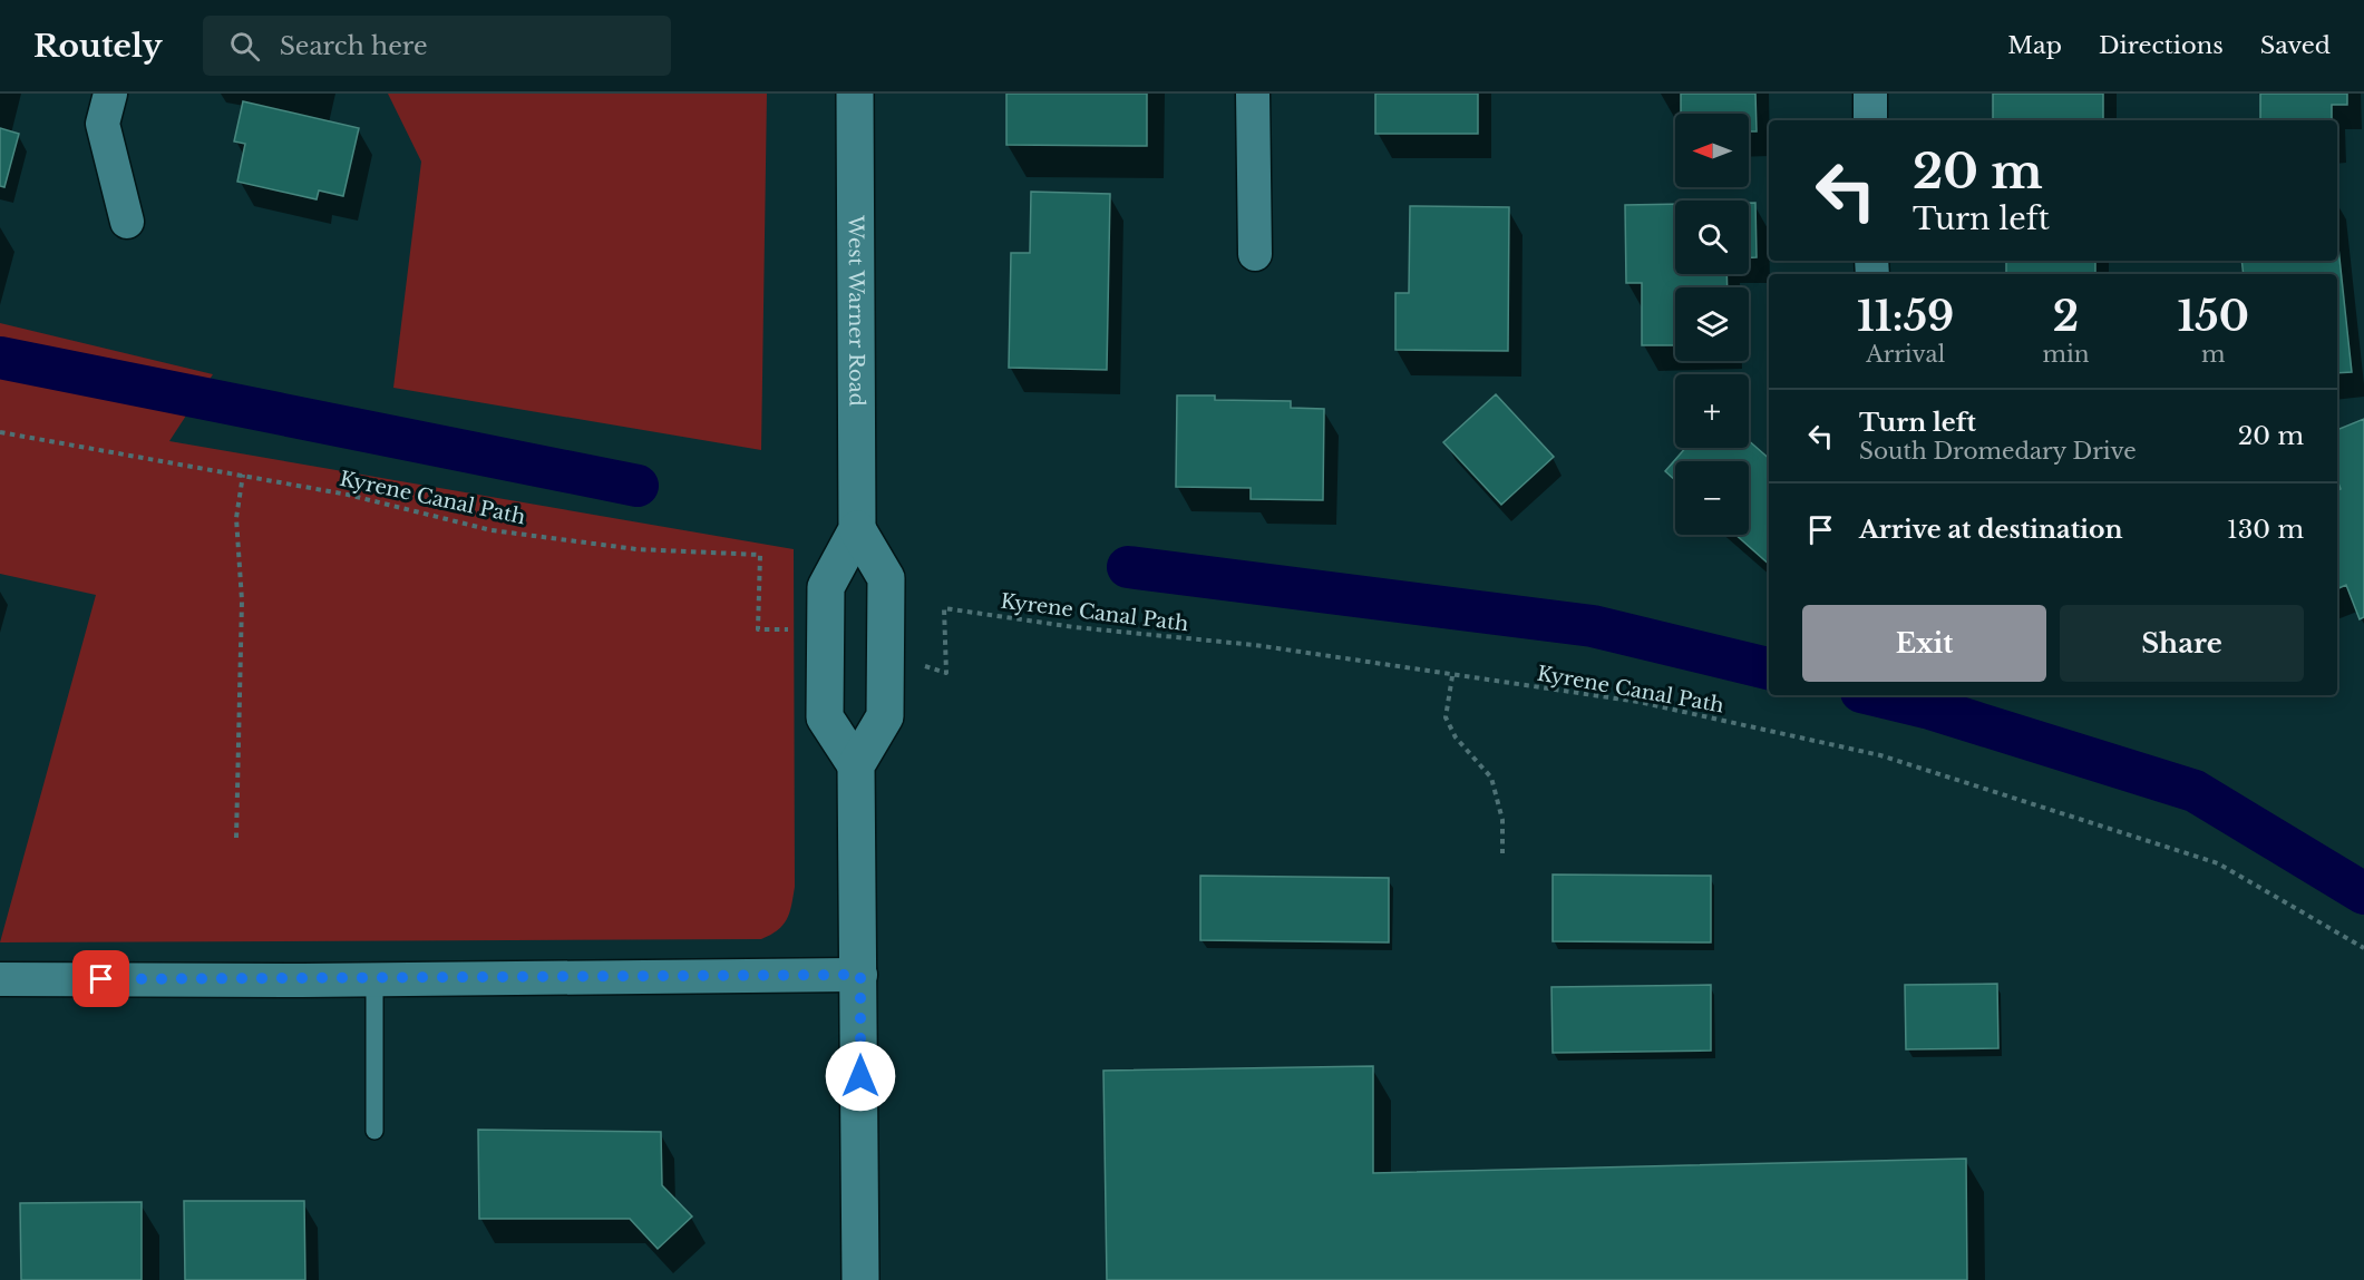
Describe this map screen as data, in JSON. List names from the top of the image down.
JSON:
{
  "streets": {
    "main road": ["West Warner Road"],
    "path": ["Kyrene Canal Path"]
  },
  "north": "left",
  "page": {
    "header": "Routely",
    "search": "Search here",
    "nav": ["Map", "Directions", "Saved"],
    "map_buttons": ["+", "−"],
    "turn": ["20 m", "Turn left"],
    "eta": [
      "11:59",
      "Arrival",
      "2",
      "min",
      "150",
      "m"
    ],
    "list": [
      {
        "name": "Turn left",
        "note": "South Dromedary Drive",
        "value": "20 m"
      },
      {
        "name": "Arrive at destination",
        "value": "130 m"
      }
    ],
    "buttons": ["Exit", "Share"]
  }
}
